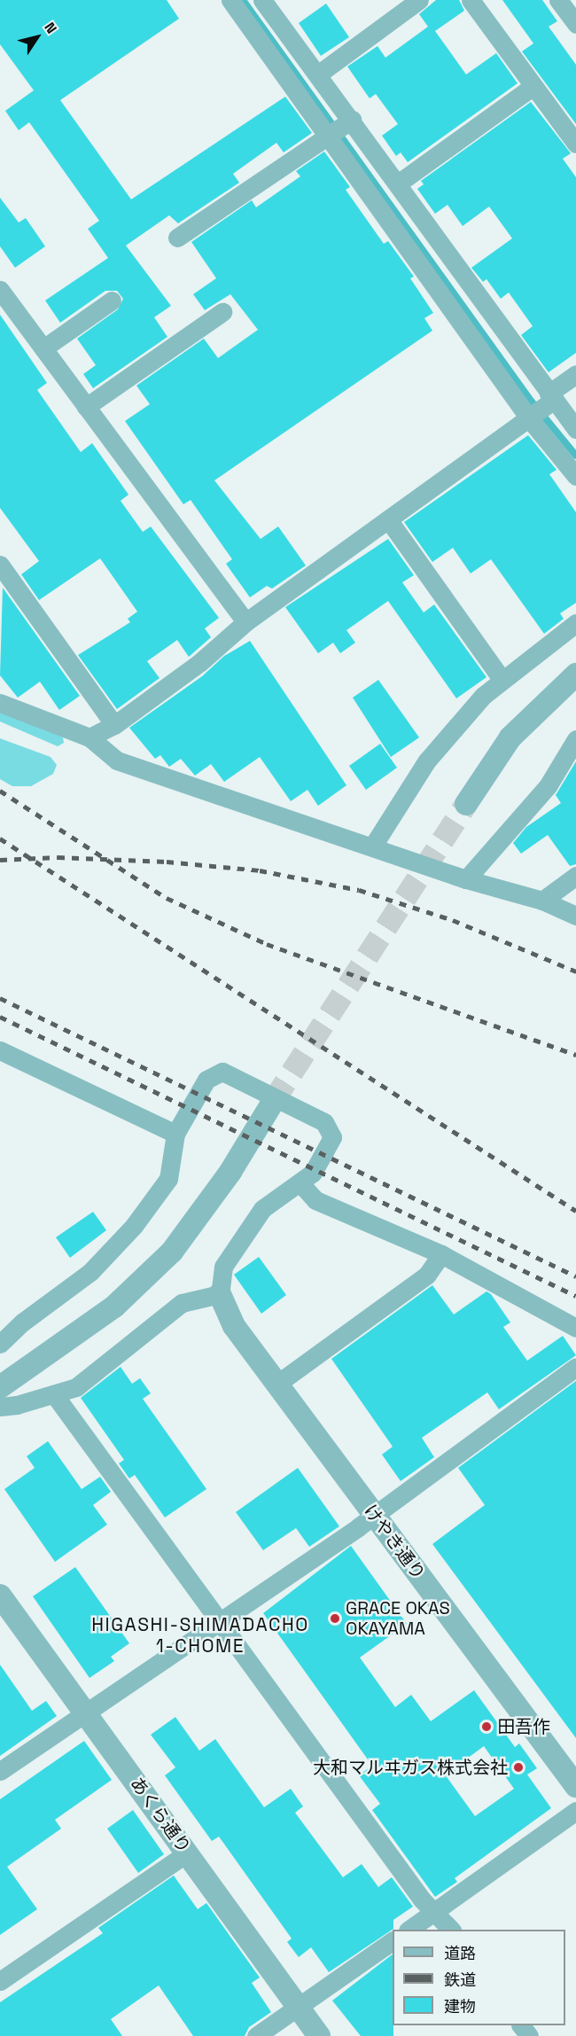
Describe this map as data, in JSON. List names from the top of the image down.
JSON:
{
  "streets": {
    "street": ["けやき通り", "あくら通り"]
  },
  "districts": ["HIGASHI-SHIMADACHO 1-CHOME"],
  "places": ["GRACE OKAS OKAYAMA", "田吾作", "大和マルヰガス株式会社"],
  "legend": ["道路", "鉄道", "建物"],
  "north": "top right"
}
